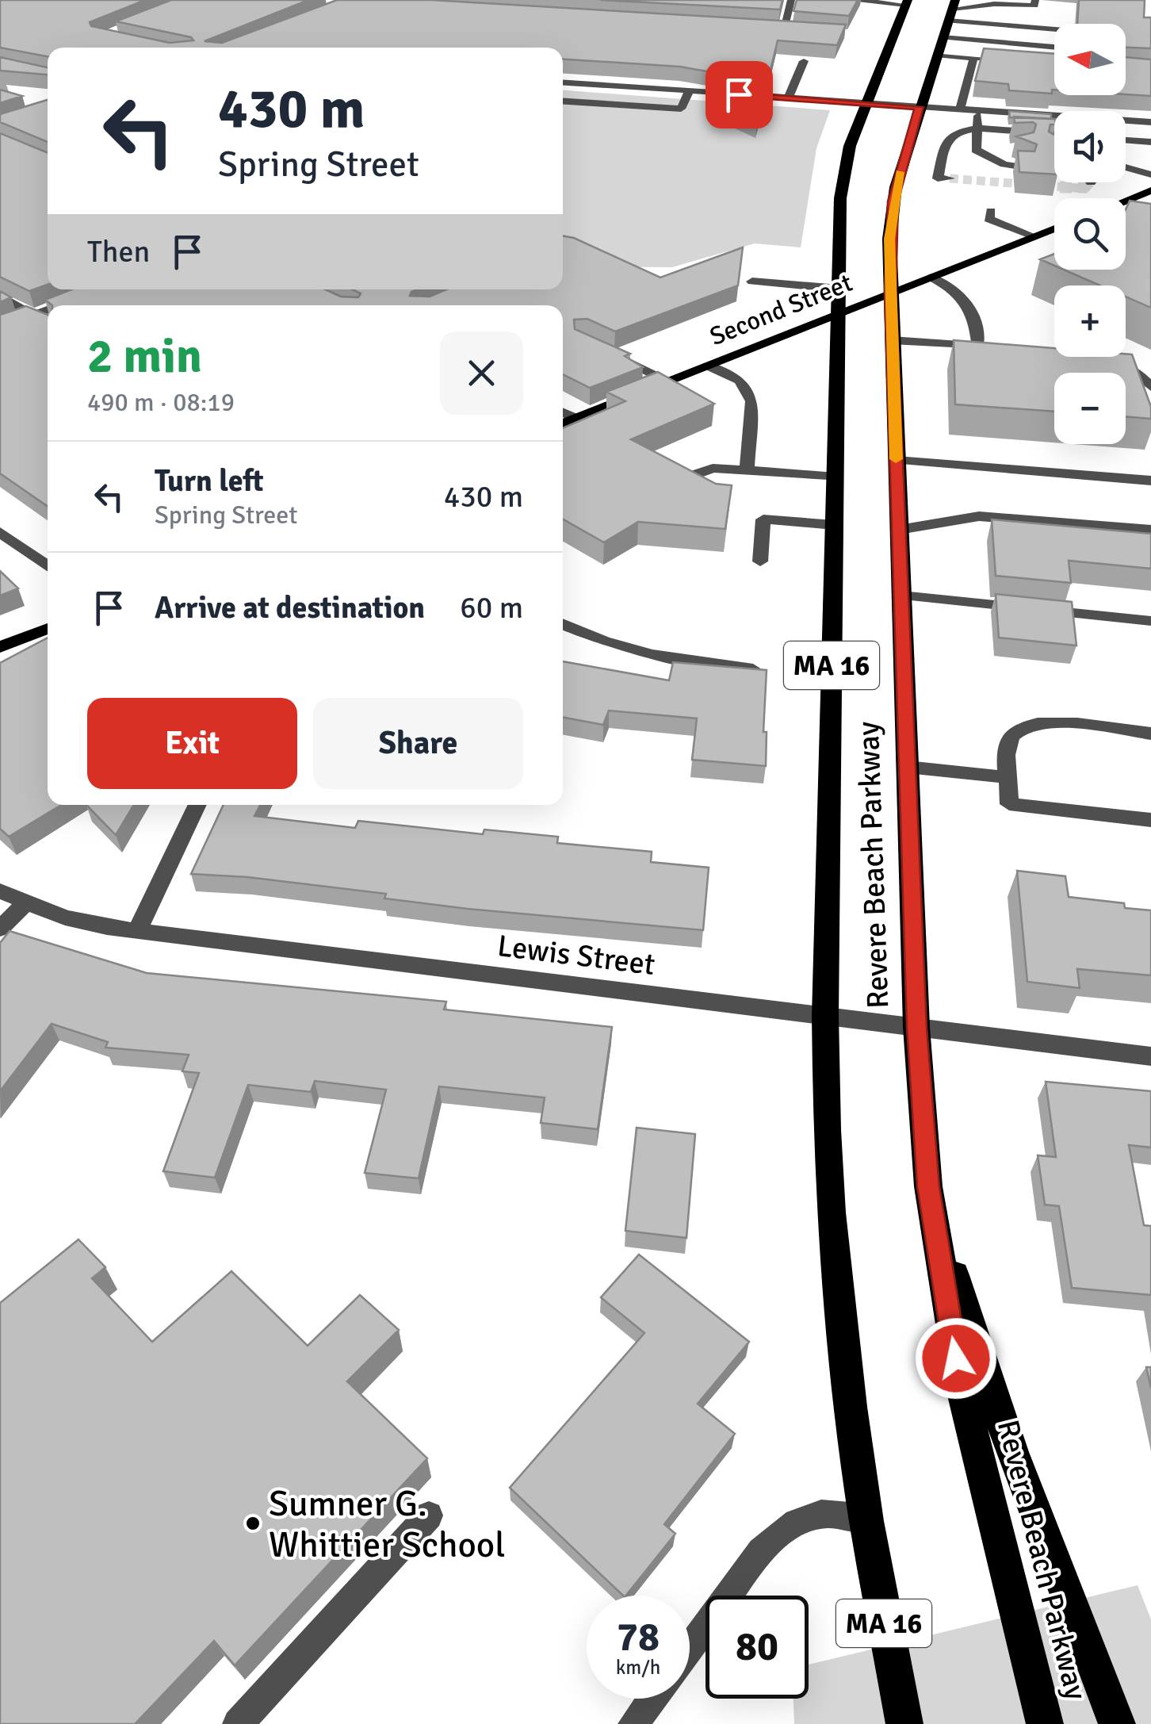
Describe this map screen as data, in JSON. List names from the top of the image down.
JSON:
{
  "streets": {
    "highway": ["MA 16", "Revere Beach Parkway"],
    "main road": ["Second Street"],
    "street": ["Lewis Street"]
  },
  "crossings": [
    ["Second Street", "Revere Beach Parkway"],
    ["Revere Beach Parkway", "Lewis Street"]
  ],
  "places": ["Sumner G. Whittier School"],
  "north": "left",
  "page": {
    "map_buttons": ["+", "−"],
    "turn": ["430 m", "Spring Street"],
    "then": "Then",
    "heading": ["2 min", "490 m · 08:19"],
    "list": [
      {
        "name": "Turn left",
        "note": "Spring Street",
        "value": "430 m"
      },
      {
        "name": "Arrive at destination",
        "value": "60 m"
      }
    ],
    "buttons": ["Exit", "Share"],
    "speed": "78 km/h",
    "limit": "80"
  }
}
